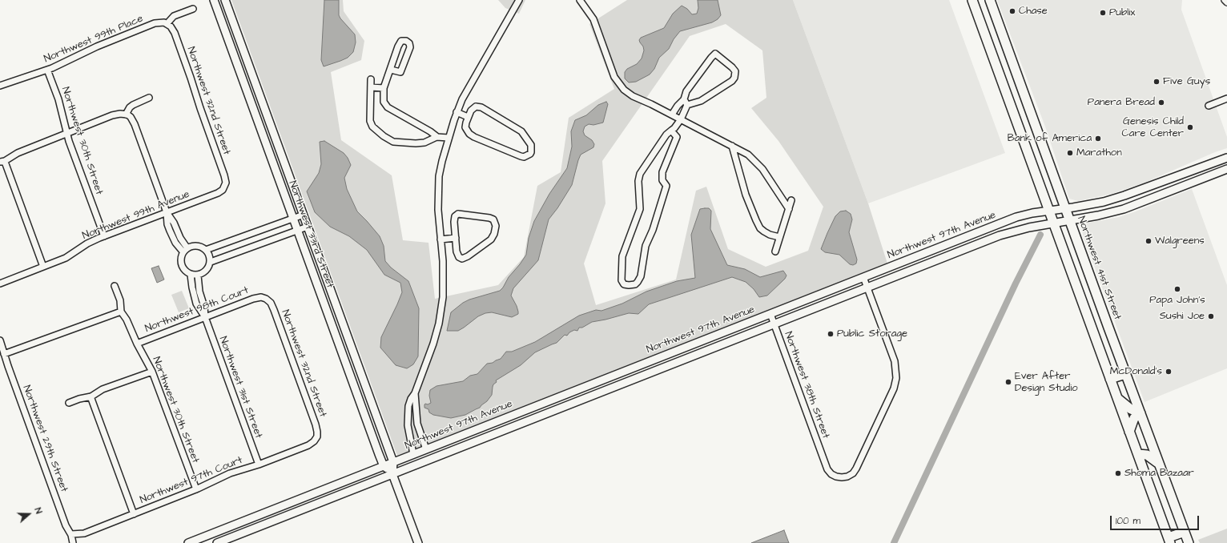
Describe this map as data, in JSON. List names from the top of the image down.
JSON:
{
  "streets": {
    "main road": ["Northwest 41st Street"],
    "street": [
      "Northwest 99th Place",
      "Northwest 32nd Street",
      "Northwest 30th Street",
      "Northwest 99th Avenue",
      "Northwest 33rd Street",
      "Northwest 97th Avenue",
      "Northwest 98th Court",
      "Northwest 38th Street",
      "Northwest 31st Street",
      "Northwest 29th Street",
      "Northwest 97th Court"
    ]
  },
  "crossings": [
    ["Northwest 99th Place", "Northwest 32nd Street"],
    ["Northwest 99th Place", "Northwest 30th Street"],
    ["Northwest 32nd Street", "Northwest 99th Avenue"],
    ["Northwest 32nd Street", "Northwest 98th Court"],
    ["Northwest 32nd Street", "Northwest 97th Court"],
    ["Northwest 30th Street", "Northwest 99th Avenue"],
    ["Northwest 30th Street", "Northwest 98th Court"],
    ["Northwest 30th Street", "Northwest 97th Court"],
    ["Northwest 33rd Street", "Northwest 97th Avenue"],
    ["Northwest 97th Avenue", "Northwest 41st Street"],
    ["Northwest 97th Avenue", "Northwest 38th Street"],
    ["Northwest 98th Court", "Northwest 31st Street"],
    ["Northwest 31st Street", "Northwest 97th Court"],
    ["Northwest 29th Street", "Northwest 97th Court"]
  ],
  "places": [
    "Chase",
    "Publix",
    "Five Guys",
    "Panera Bread",
    "Genesis Child Care Center",
    "Bank of America",
    "Marathon",
    "Walgreens",
    "Papa John's",
    "Sushi Joe",
    "Public Storage",
    "McDonald's",
    "Ever After Design Studio",
    "Shoma Bazaar"
  ],
  "scale_bar": "100 m",
  "north": "right"
}
